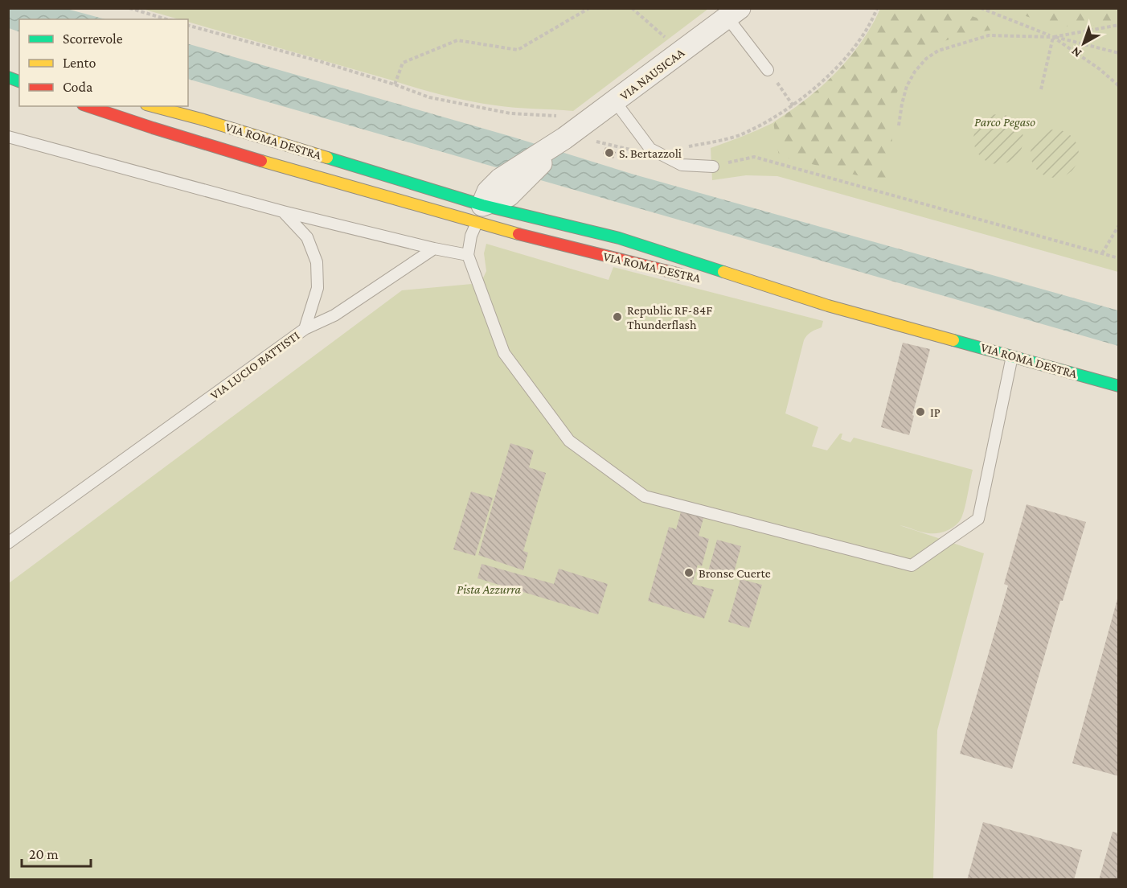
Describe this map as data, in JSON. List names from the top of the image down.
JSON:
{
  "streets": {
    "main road": ["VIA ROMA DESTRA"],
    "street": ["VIA NAUSICAA"],
    "lane": ["VIA LUCIO BATTISTI"]
  },
  "crossings": [
    ["VIA NAUSICAA", "VIA ROMA DESTRA"]
  ],
  "parks": ["Parco Pegaso", "Pista Azzurra"],
  "places": [
    "S. Bertazzoli",
    "Republic RF-84F Thunderflash",
    "IP",
    "Bronse Cuerte"
  ],
  "legend": ["Scorrevole", "Lento", "Coda"],
  "scale_bar": "20 m",
  "north": "bottom left"
}
